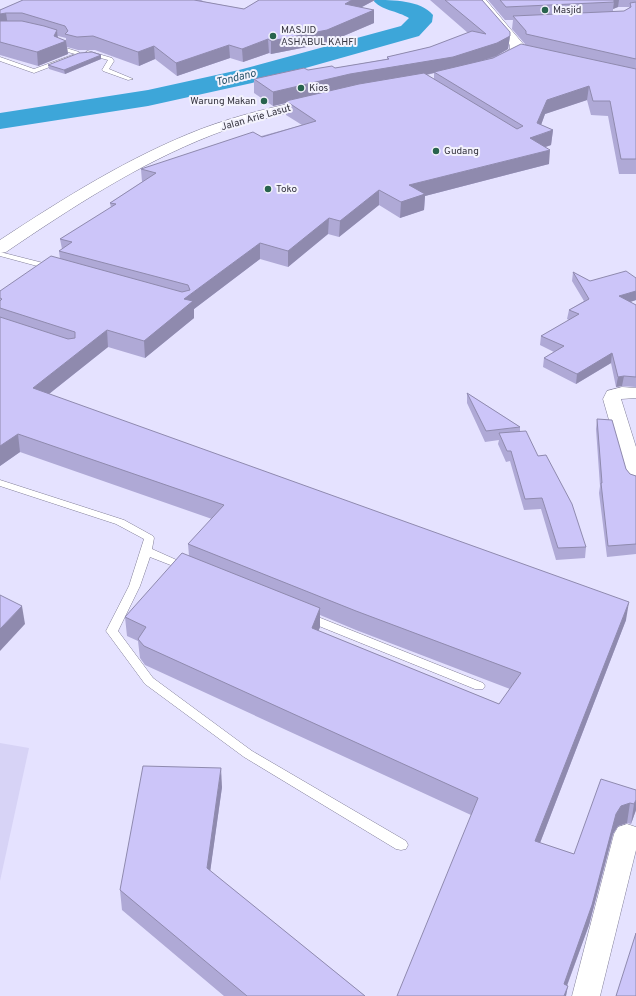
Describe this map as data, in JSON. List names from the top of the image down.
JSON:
{
  "streets": {
    "main road": ["Jalan Arie Lasut"]
  },
  "water": ["Tondano"],
  "places": [
    "Masjid",
    "MASJID ASHABUL KAHFI",
    "Kios",
    "Warung Makan",
    "Gudang",
    "Toko"
  ]
}
